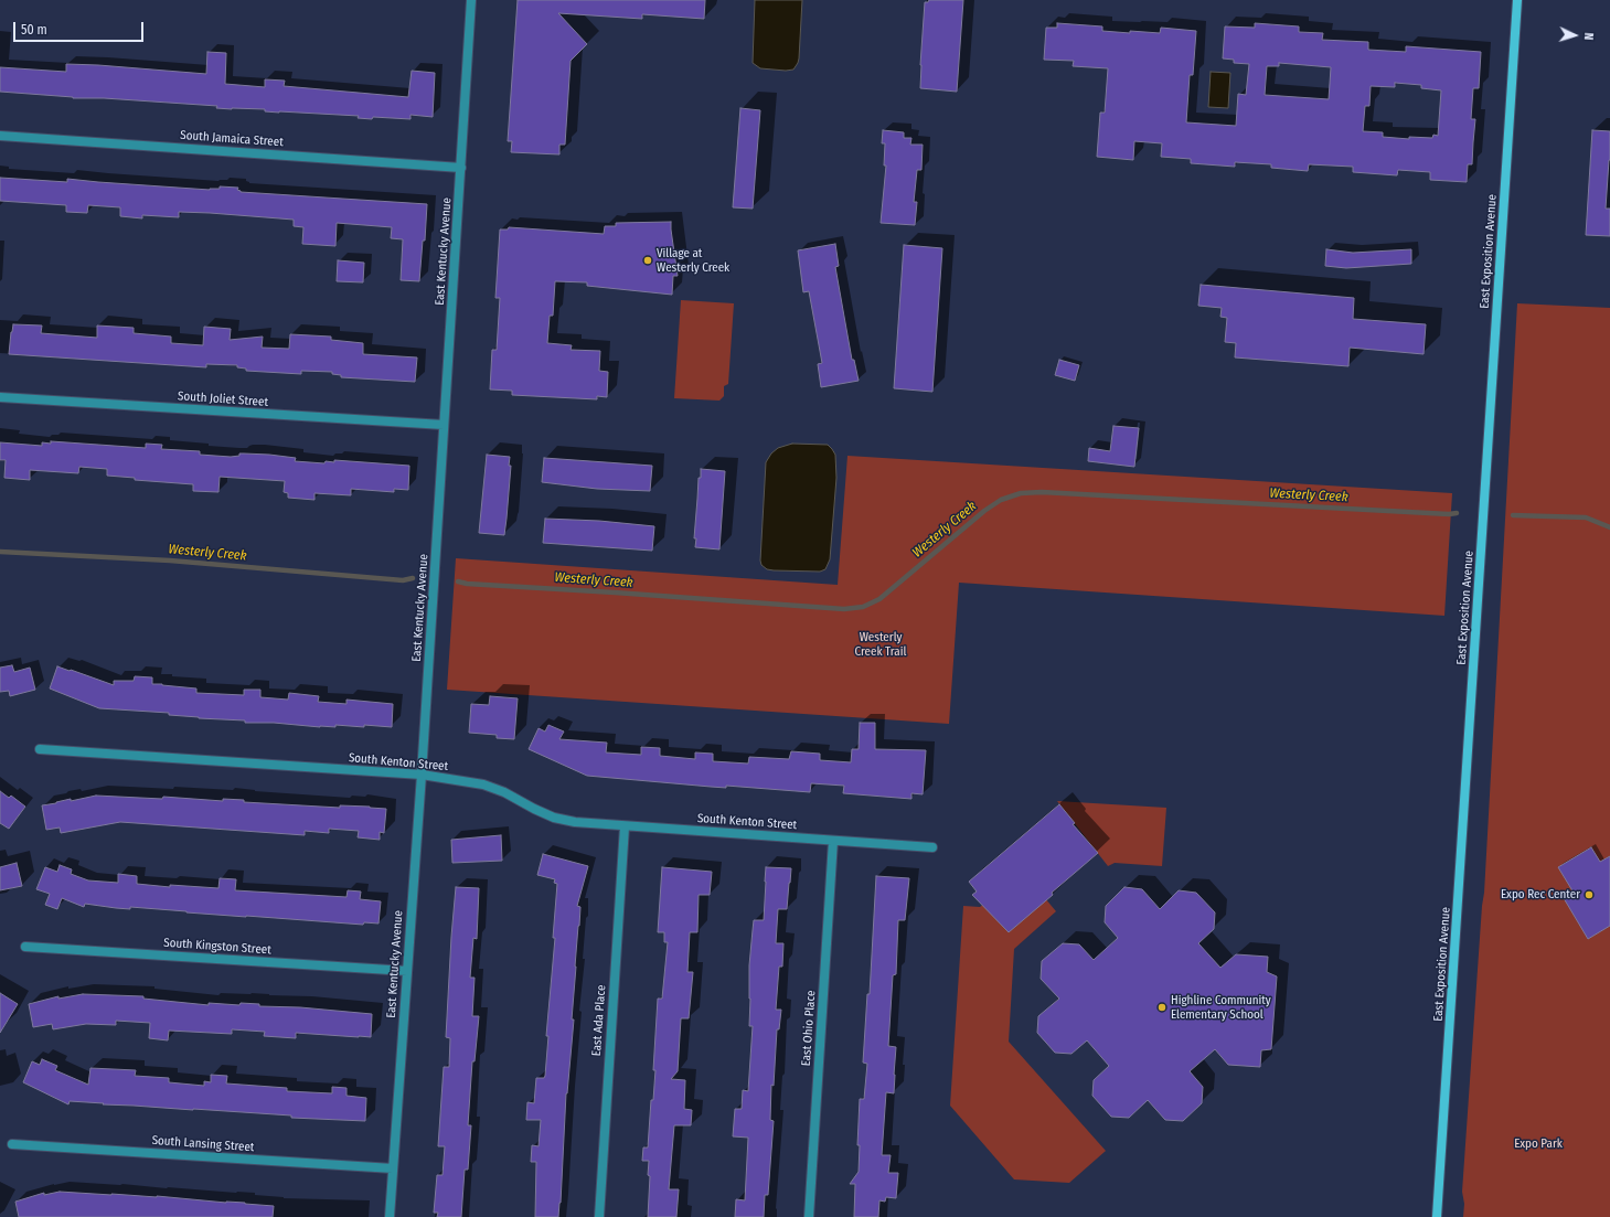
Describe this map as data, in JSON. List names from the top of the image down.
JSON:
{
  "streets": {
    "street": [
      "South Jamaica Street",
      "East Kentucky Avenue",
      "East Exposition Avenue",
      "South Joliet Street",
      "South Kenton Street",
      "South Kingston Street",
      "East Ada Place",
      "East Ohio Place",
      "South Lansing Street"
    ]
  },
  "crossings": [
    ["South Jamaica Street", "East Kentucky Avenue"],
    ["East Kentucky Avenue", "South Joliet Street"],
    ["East Kentucky Avenue", "South Kenton Street"],
    ["East Kentucky Avenue", "South Kingston Street"],
    ["East Kentucky Avenue", "South Lansing Street"],
    ["South Kenton Street", "East Ada Place"],
    ["South Kenton Street", "East Ohio Place"]
  ],
  "water": ["Westerly Creek"],
  "parks": ["Westerly Creek Trail", "Expo Park"],
  "places": ["Village at Westerly Creek", "Expo Rec Center", "Highline Community Elementary School"],
  "scale_bar": "50 m",
  "north": "right"
}
